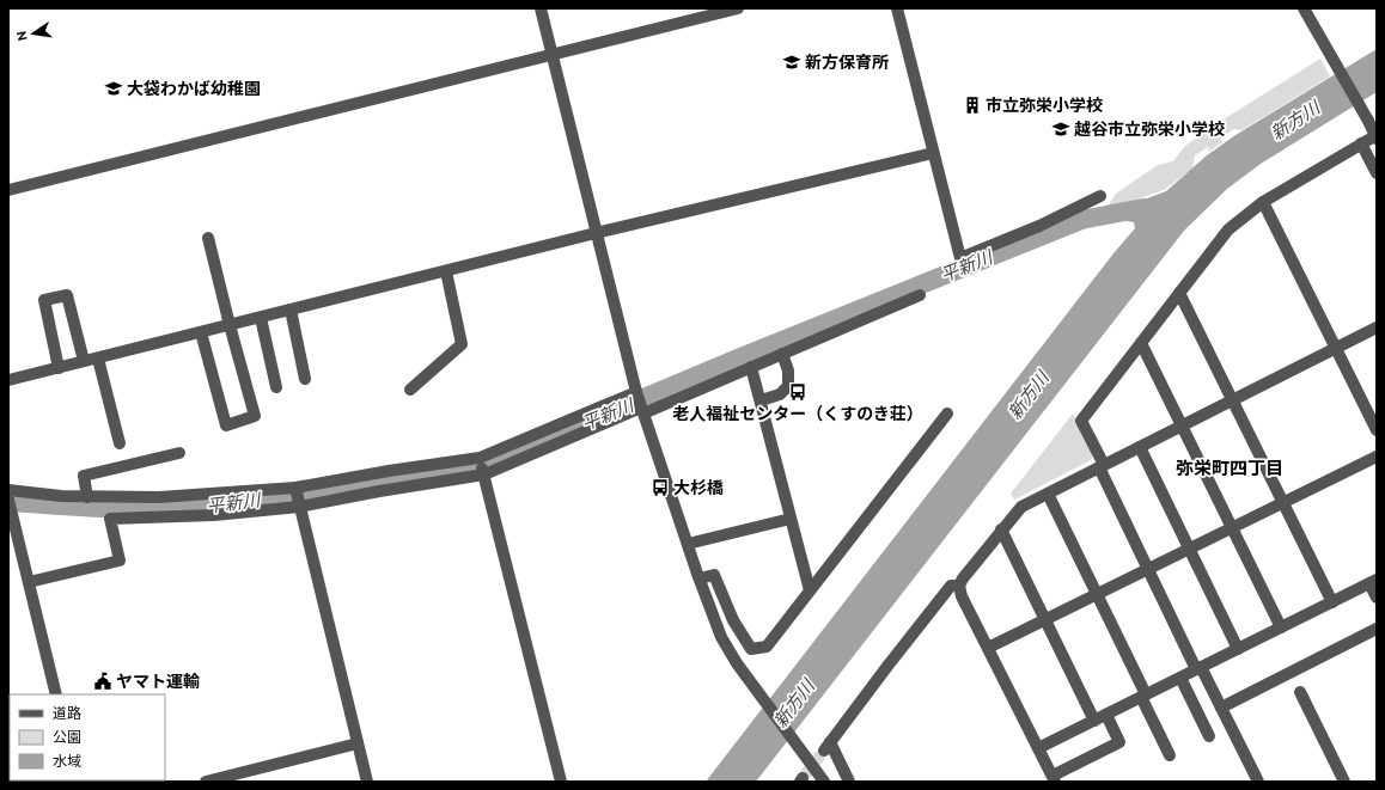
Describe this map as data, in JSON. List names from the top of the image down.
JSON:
{
  "districts": ["弥栄町四丁目"],
  "water": ["新方川", "平新川"],
  "places": {
    "school or university": ["新方保育所", "大袋わかば幼稚園", "越谷市立弥栄小学校"],
    "building": ["市立弥栄小学校"],
    "bus stop": ["老人福祉センター（くすのき荘）", "大杉橋"],
    "public building": ["ヤマト運輸"]
  },
  "legend": ["道路", "公園", "水域"],
  "north": "left"
}
